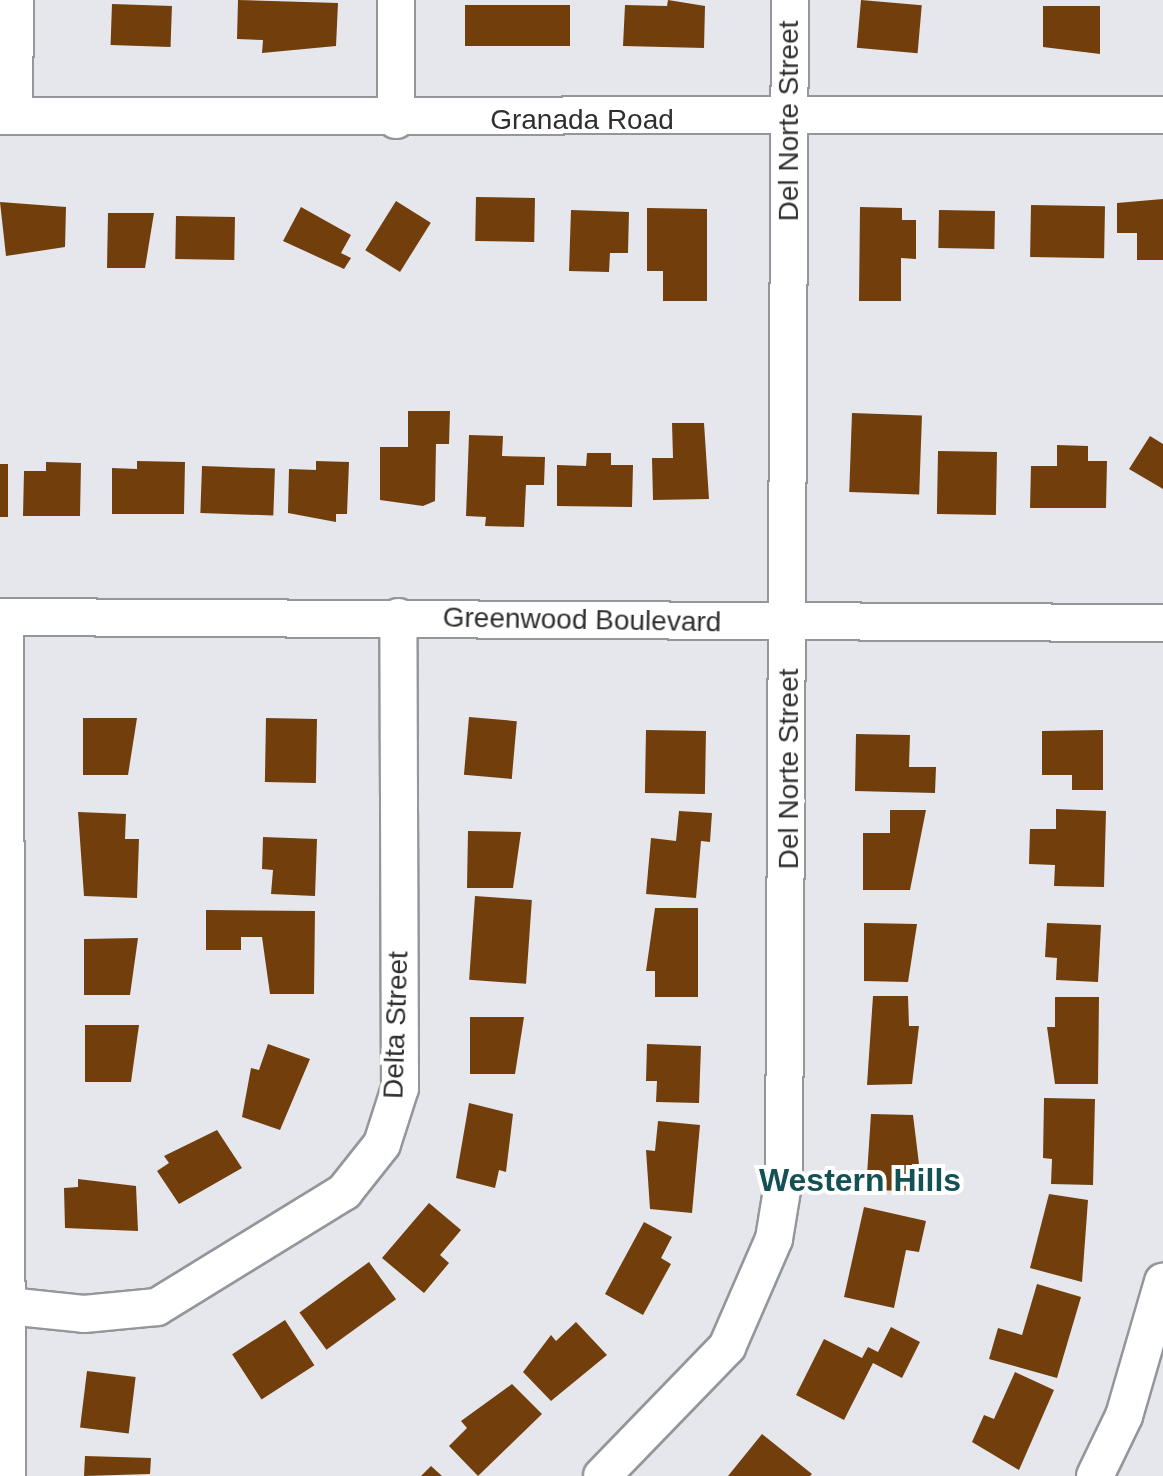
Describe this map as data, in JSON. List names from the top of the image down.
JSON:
{
  "streets": {
    "street": [
      "Granada Road",
      "Del Norte Street",
      "Greenwood Boulevard",
      "Delta Street"
    ]
  },
  "crossings": [
    ["Granada Road", "Del Norte Street"],
    ["Del Norte Street", "Greenwood Boulevard"],
    ["Greenwood Boulevard", "Delta Street"]
  ],
  "districts": ["Western Hills"]
}
